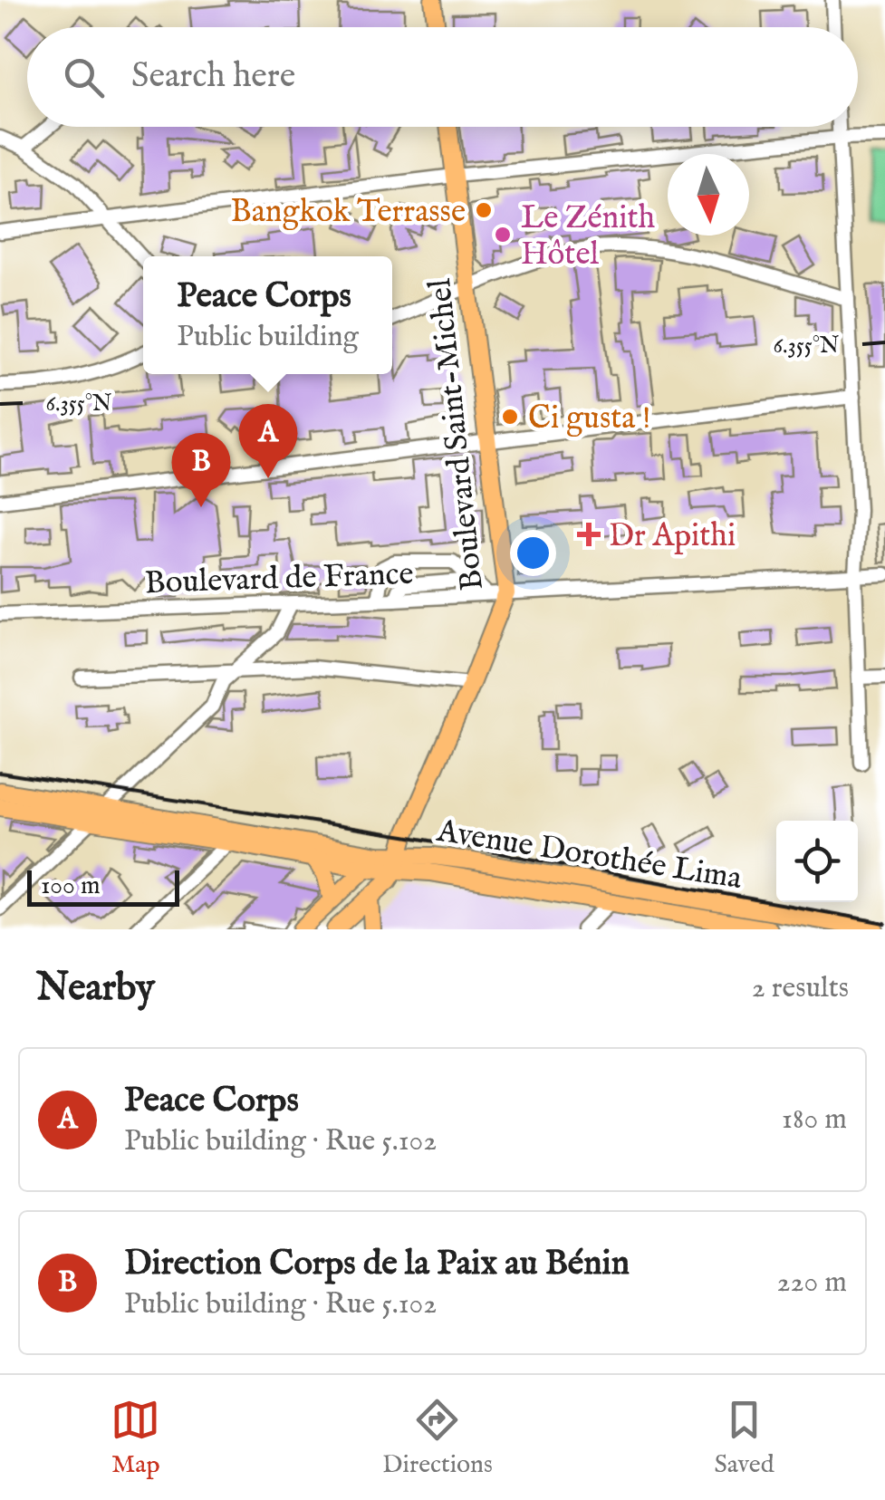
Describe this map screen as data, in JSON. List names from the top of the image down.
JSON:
{
  "streets": {
    "main road": ["Boulevard Saint-Michel", "Avenue Dorothée Lima"],
    "street": ["Boulevard de France"]
  },
  "crossings": [
    ["Boulevard Saint-Michel", "Boulevard de France"],
    ["Boulevard Saint-Michel", "Avenue Dorothée Lima"]
  ],
  "places": {
    "other": ["Bangkok Terrasse", "Le Zénith Hôtel", "Ci gusta !"],
    "health": ["Dr Apithi"]
  },
  "scale_bar": "100 m",
  "north": "bottom",
  "page": {
    "search": "Search here",
    "popup": ["Peace Corps", "Public building"],
    "pins": ["A", "B"],
    "scale": "100 m",
    "heading": ["Nearby", "2 results"],
    "list": [
      {
        "mark": "A",
        "name": "Peace Corps",
        "note": "Public building · Rue 5.102",
        "value": "180 m"
      },
      {
        "mark": "B",
        "name": "Direction Corps de la Paix au Bénin",
        "note": "Public building · Rue 5.102",
        "value": "220 m"
      }
    ],
    "nav": ["Map", "Directions", "Saved"]
  },
  "coordinates": ["6.355°N"]
}
